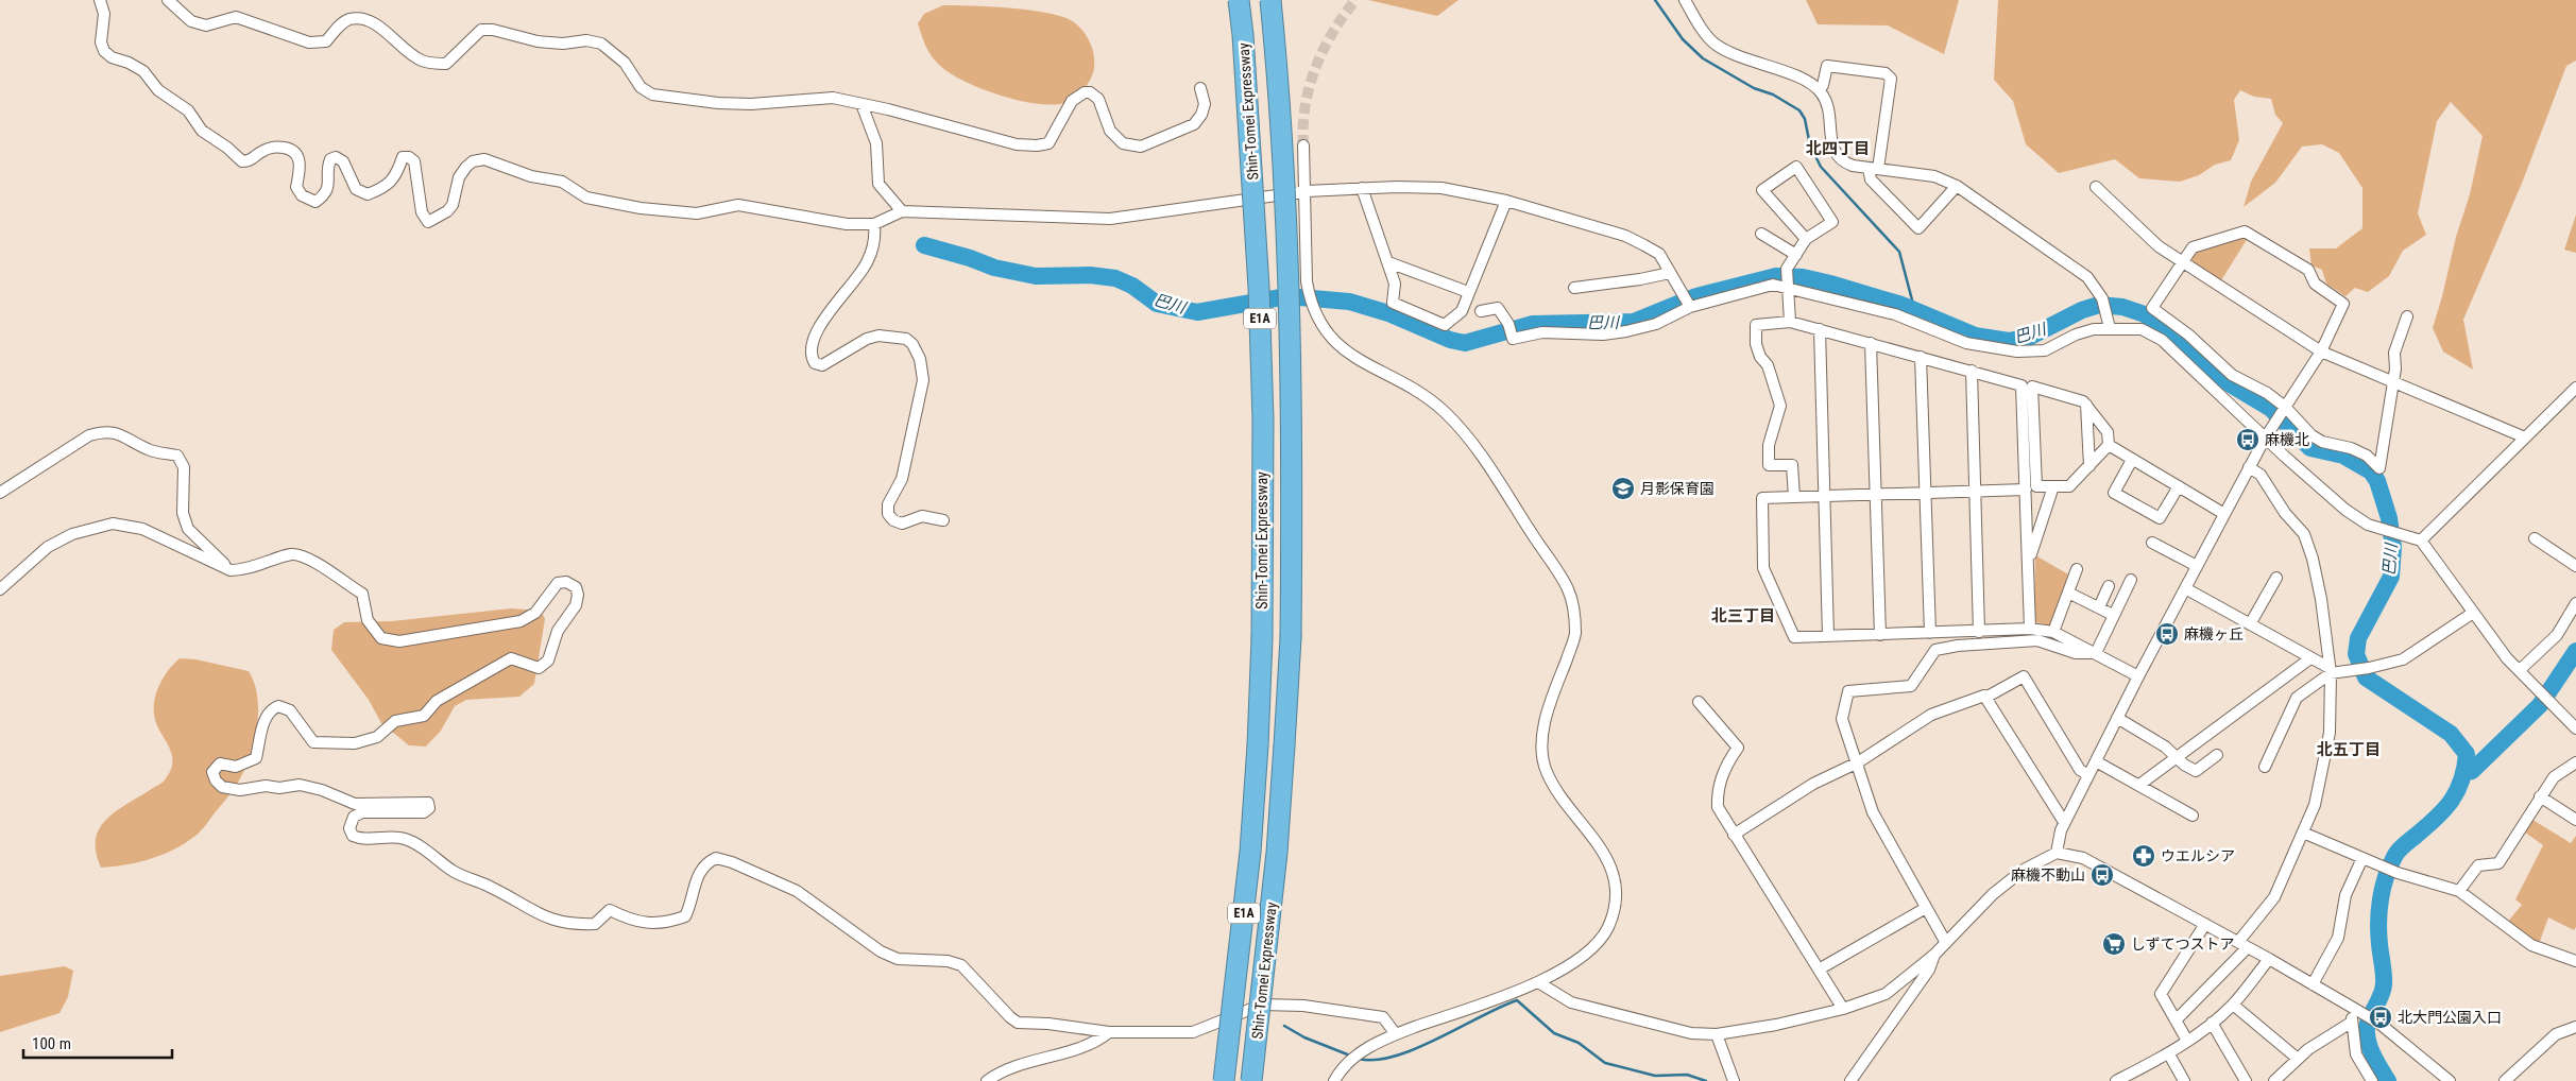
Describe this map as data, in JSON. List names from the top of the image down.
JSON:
{
  "streets": {
    "highway": ["Shin-Tomei Expressway", "E1A"]
  },
  "districts": ["北四丁目", "北三丁目", "北五丁目"],
  "water": ["巴川"],
  "places": {
    "bus stop": [
      "麻機北",
      "麻機ヶ丘",
      "麻機不動山",
      "北大門公園入口"
    ],
    "school or university": ["月影保育園"],
    "pharmacy": ["ウエルシア"],
    "supermarket": ["しずてつストア"]
  },
  "scale_bar": "100 m"
}
